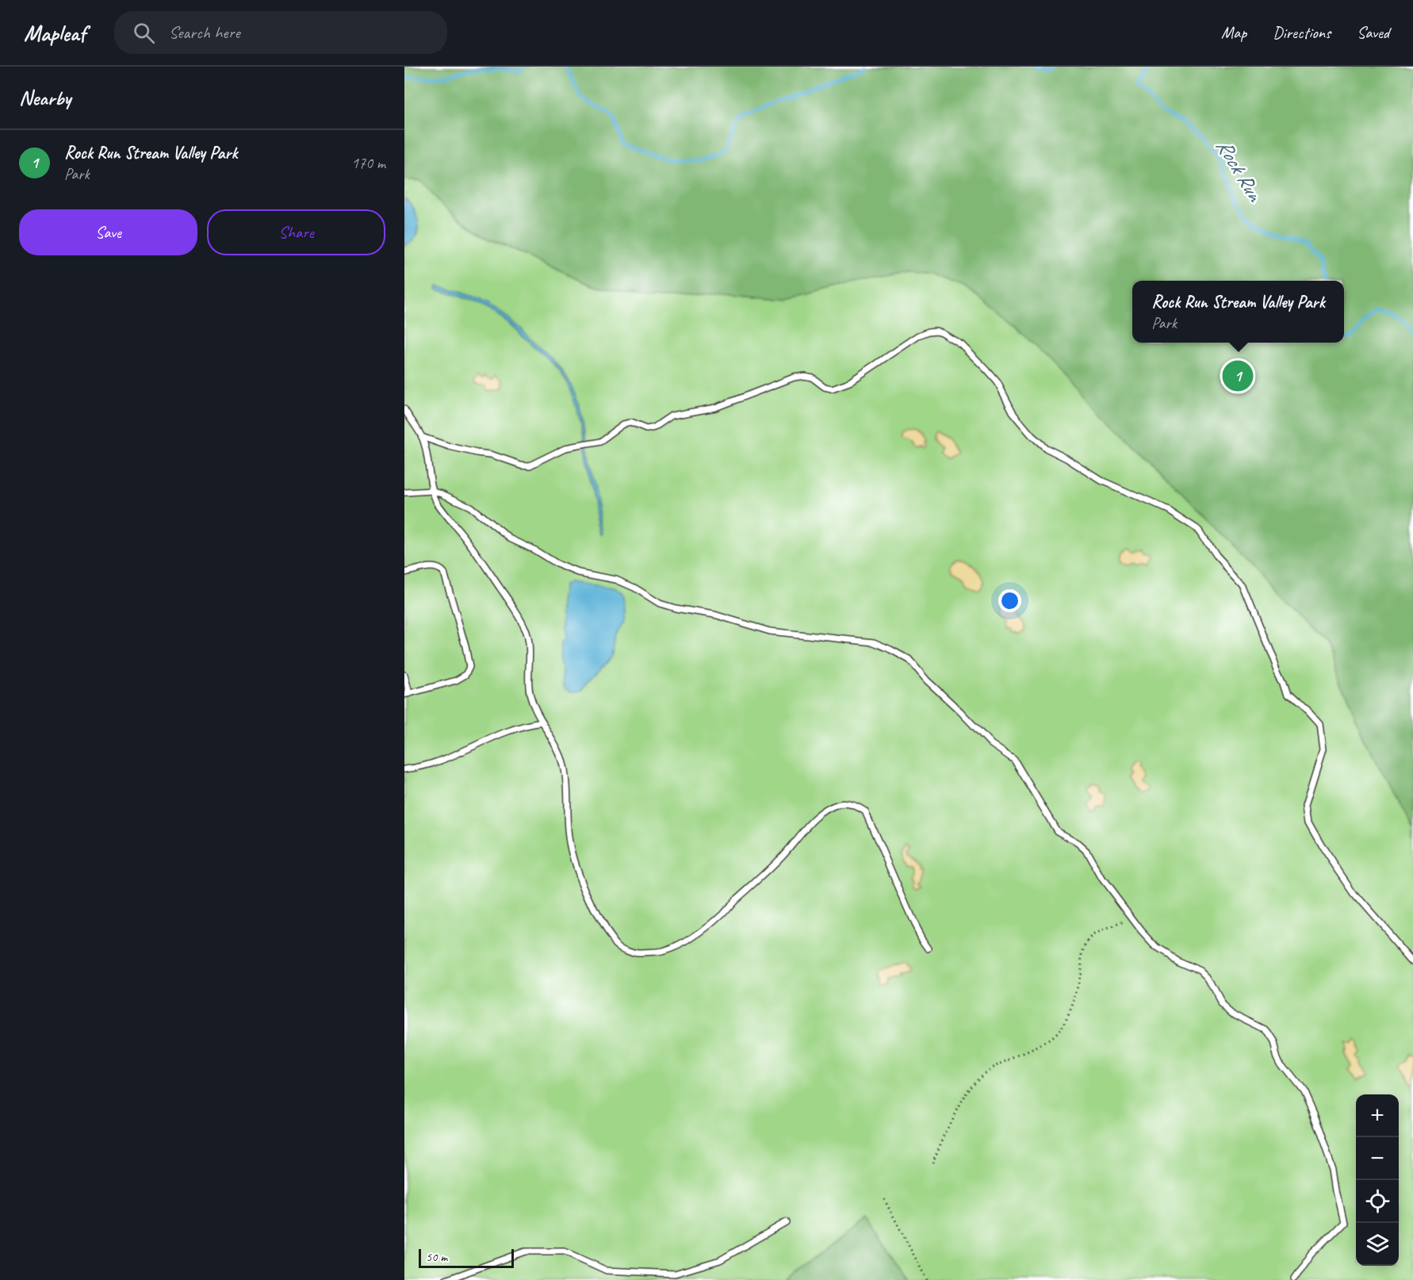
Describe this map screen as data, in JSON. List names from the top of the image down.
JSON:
{
  "water": ["Rock Run"],
  "scale_bar": "50 m",
  "page": {
    "header": "Mapleaf",
    "search": "Search here",
    "nav": ["Map", "Directions", "Saved"],
    "heading": "Nearby",
    "list": [
      {
        "mark": "1",
        "name": "Rock Run Stream Valley Park",
        "note": "Park",
        "value": "170 m"
      }
    ],
    "buttons": ["Save", "Share"],
    "popup": ["Rock Run Stream Valley Park", "Park"],
    "pins": "1",
    "map_buttons": ["+", "−"],
    "scale": "50 m"
  }
}
